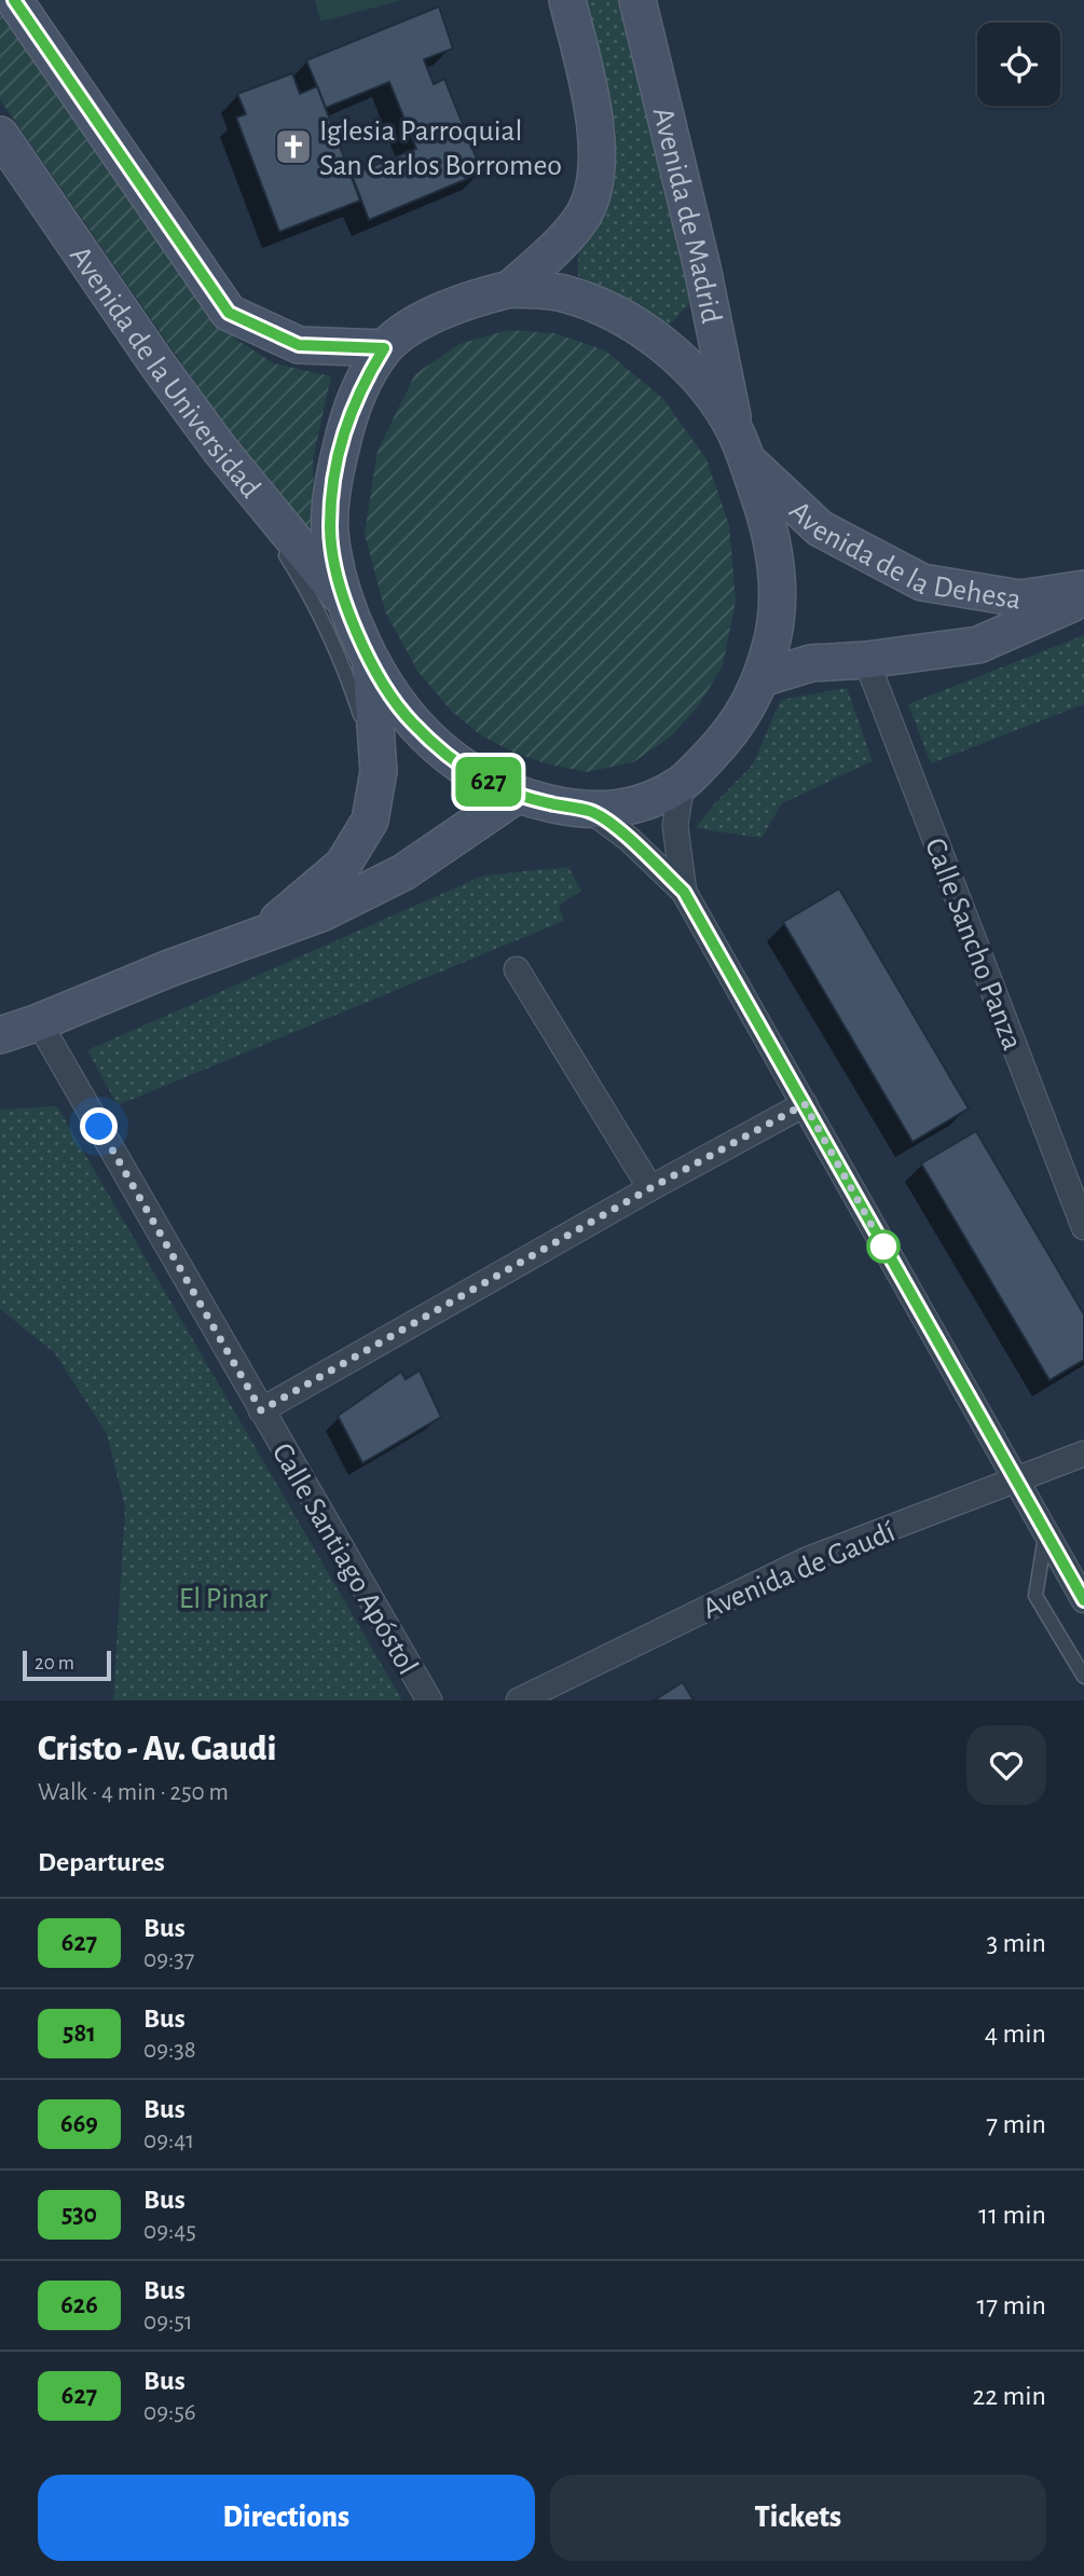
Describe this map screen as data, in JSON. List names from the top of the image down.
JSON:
{
  "streets": {
    "street": [
      "Avenida de Madrid",
      "Avenida de la Universidad",
      "Avenida de la Dehesa",
      "Calle Sancho Panza",
      "Calle Santiago Apóstol",
      "Avenida de Gaudí"
    ]
  },
  "crossings": [
    ["Avenida de Madrid", "Avenida de la Dehesa"],
    ["Avenida de la Dehesa", "Calle Sancho Panza"]
  ],
  "parks": ["El Pinar"],
  "places": {
    "church": ["Iglesia Parroquial San Carlos Borromeo"]
  },
  "lines": ["bus line 627"],
  "scale_bar": "20 m",
  "page": {
    "on_map": "627",
    "scale": "20 m",
    "heading": [
      ["Cristo - Av. Gaudi", "Walk · 4 min · 250 m"],
      "Departures"
    ],
    "list": [
      {
        "mark": "627",
        "name": "Bus",
        "note": "09:37",
        "value": "3 min"
      },
      {
        "mark": "581",
        "name": "Bus",
        "note": "09:38",
        "value": "4 min"
      },
      {
        "mark": "669",
        "name": "Bus",
        "note": "09:41",
        "value": "7 min"
      },
      {
        "mark": "530",
        "name": "Bus",
        "note": "09:45",
        "value": "11 min"
      },
      {
        "mark": "626",
        "name": "Bus",
        "note": "09:51",
        "value": "17 min"
      },
      {
        "mark": "627",
        "name": "Bus",
        "note": "09:56",
        "value": "22 min"
      }
    ],
    "buttons": ["Directions", "Tickets"]
  }
}
